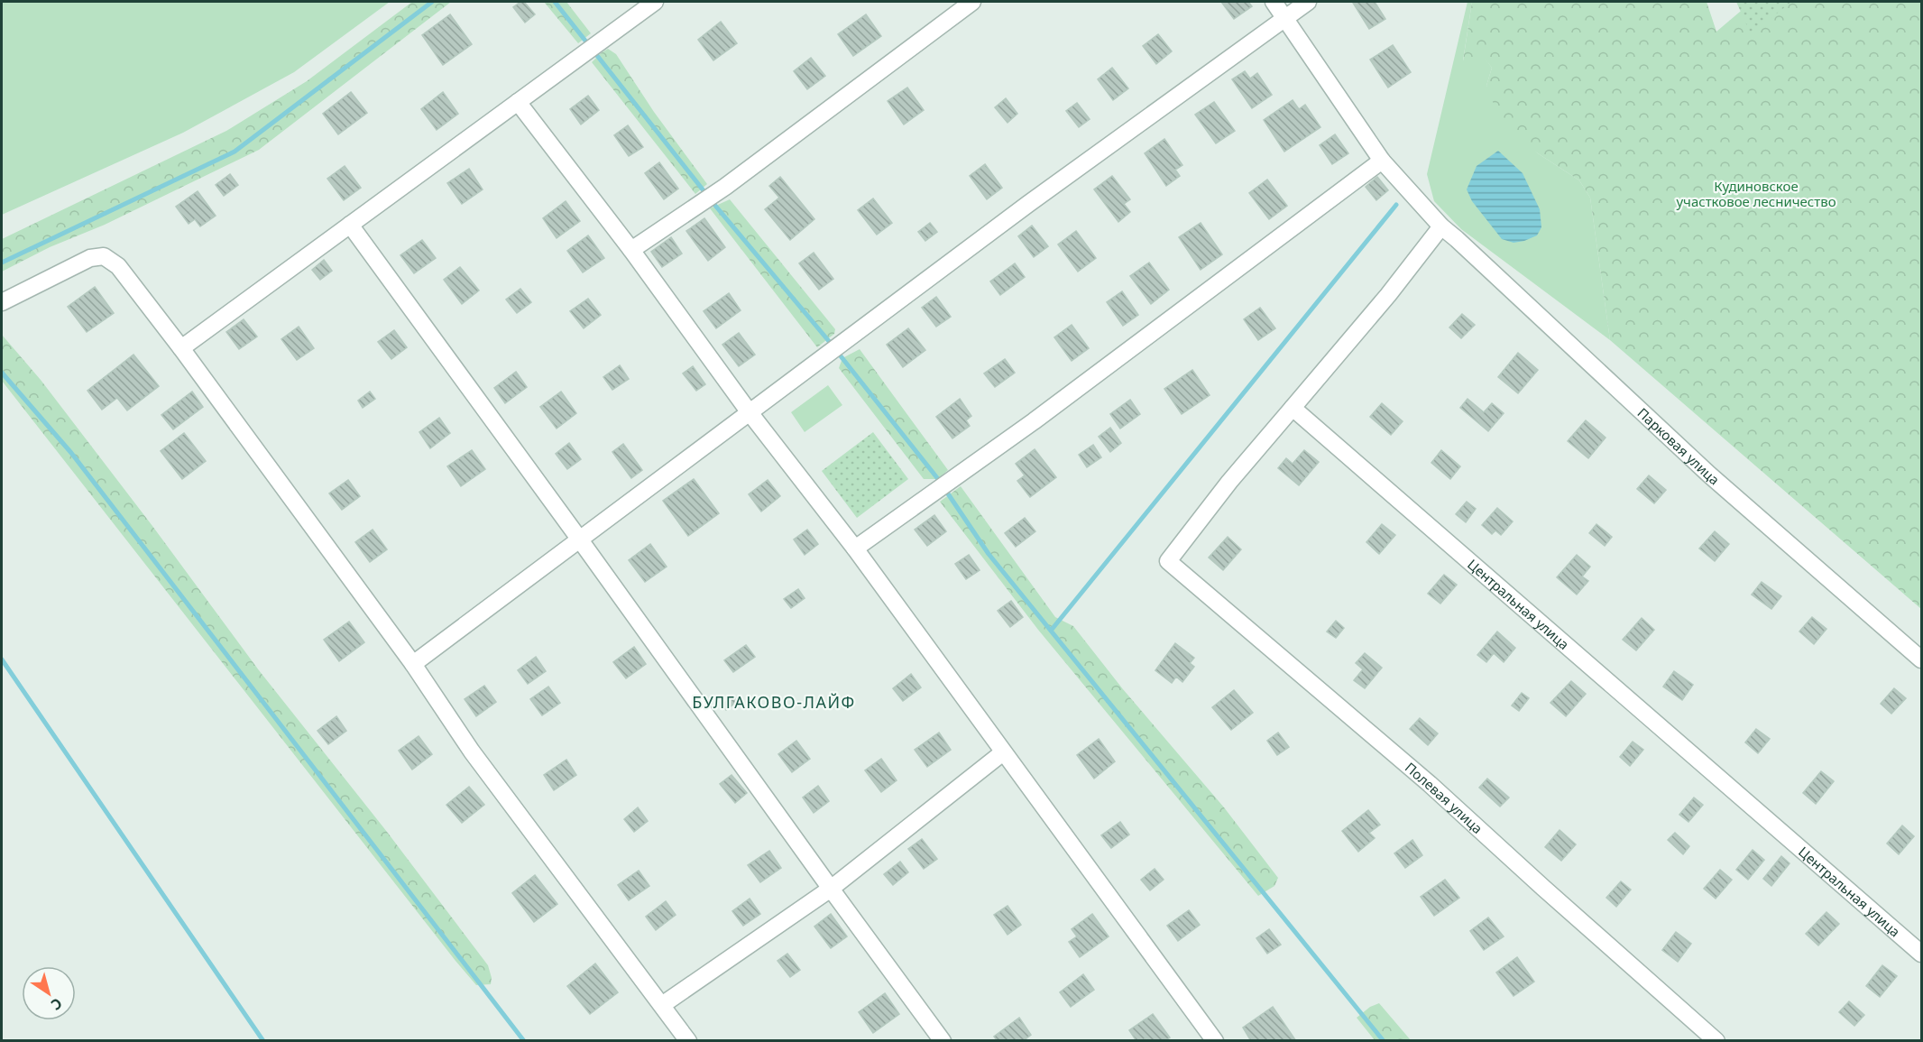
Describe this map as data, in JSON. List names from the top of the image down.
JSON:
{
  "streets": {
    "street": ["Парковая улица", "Центральная улица", "Полевая улица"]
  },
  "crossings": [
    ["Центральная улица", "Полевая улица"]
  ],
  "districts": ["БУЛГАКОВО-ЛАЙФ"],
  "parks": ["Кудиновское участковое лесничество"],
  "north": "bottom right"
}
